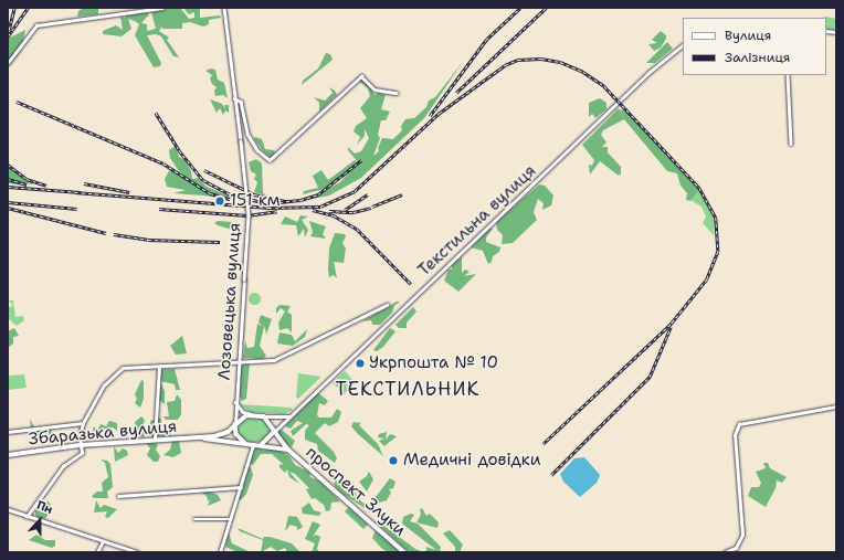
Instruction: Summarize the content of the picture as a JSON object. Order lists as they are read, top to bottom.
{
  "streets": {
    "main road": ["Збаразька вулиця", "проспект Злуки"],
    "street": ["Текстильна вулиця", "Лозовецька вулиця"]
  },
  "crossings": [
    ["Текстильна вулиця", "Лозовецька вулиця"],
    ["Текстильна вулиця", "Збаразька вулиця"],
    ["Текстильна вулиця", "проспект Злуки"],
    ["Лозовецька вулиця", "Збаразька вулиця"],
    ["Лозовецька вулиця", "проспект Злуки"],
    ["Збаразька вулиця", "проспект Злуки"]
  ],
  "districts": ["ТЕКСТИЛЬНИК"],
  "places": ["151 км", "Укрпошта № 10", "Медичні довідки"],
  "legend": ["Вулиця", "Залізниця"],
  "north": "top"
}
